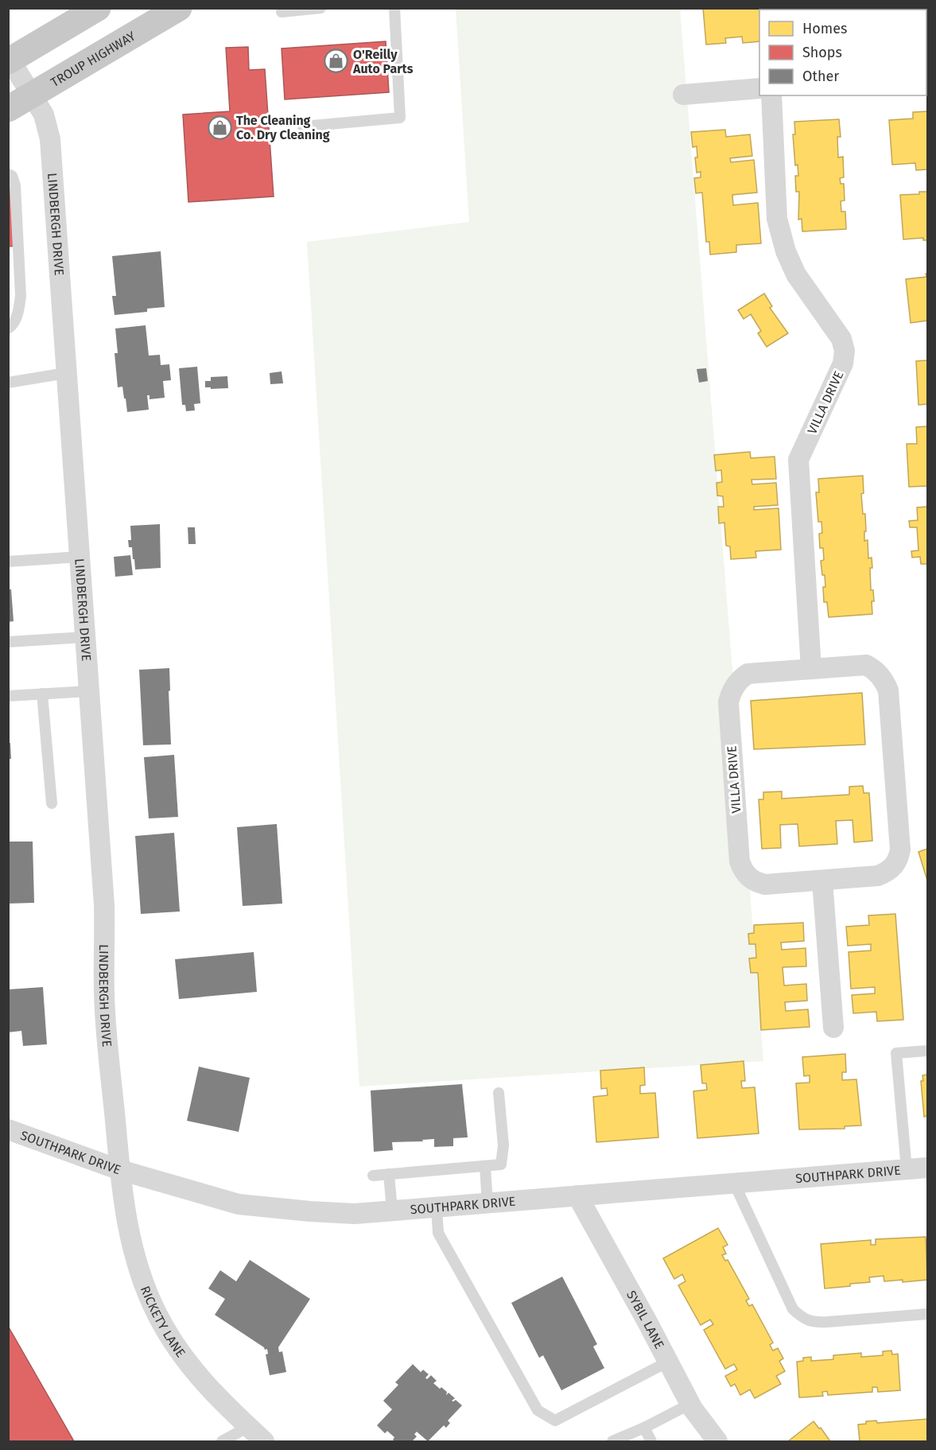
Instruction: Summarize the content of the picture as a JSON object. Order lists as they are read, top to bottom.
{
  "streets": {
    "highway": ["TROUP HIGHWAY"],
    "street": [
      "LINDBERGH DRIVE",
      "VILLA DRIVE",
      "SOUTHPARK DRIVE",
      "SYBIL LANE",
      "RICKETY LANE"
    ]
  },
  "crossings": [
    ["TROUP HIGHWAY", "LINDBERGH DRIVE"],
    ["LINDBERGH DRIVE", "SOUTHPARK DRIVE"],
    ["LINDBERGH DRIVE", "RICKETY LANE"],
    ["SOUTHPARK DRIVE", "SYBIL LANE"],
    ["SOUTHPARK DRIVE", "RICKETY LANE"]
  ],
  "places": {
    "shop": ["O'Reilly Auto Parts", "The Cleaning Co. Dry Cleaning"]
  },
  "legend": ["Homes", "Shops", "Other"]
}
